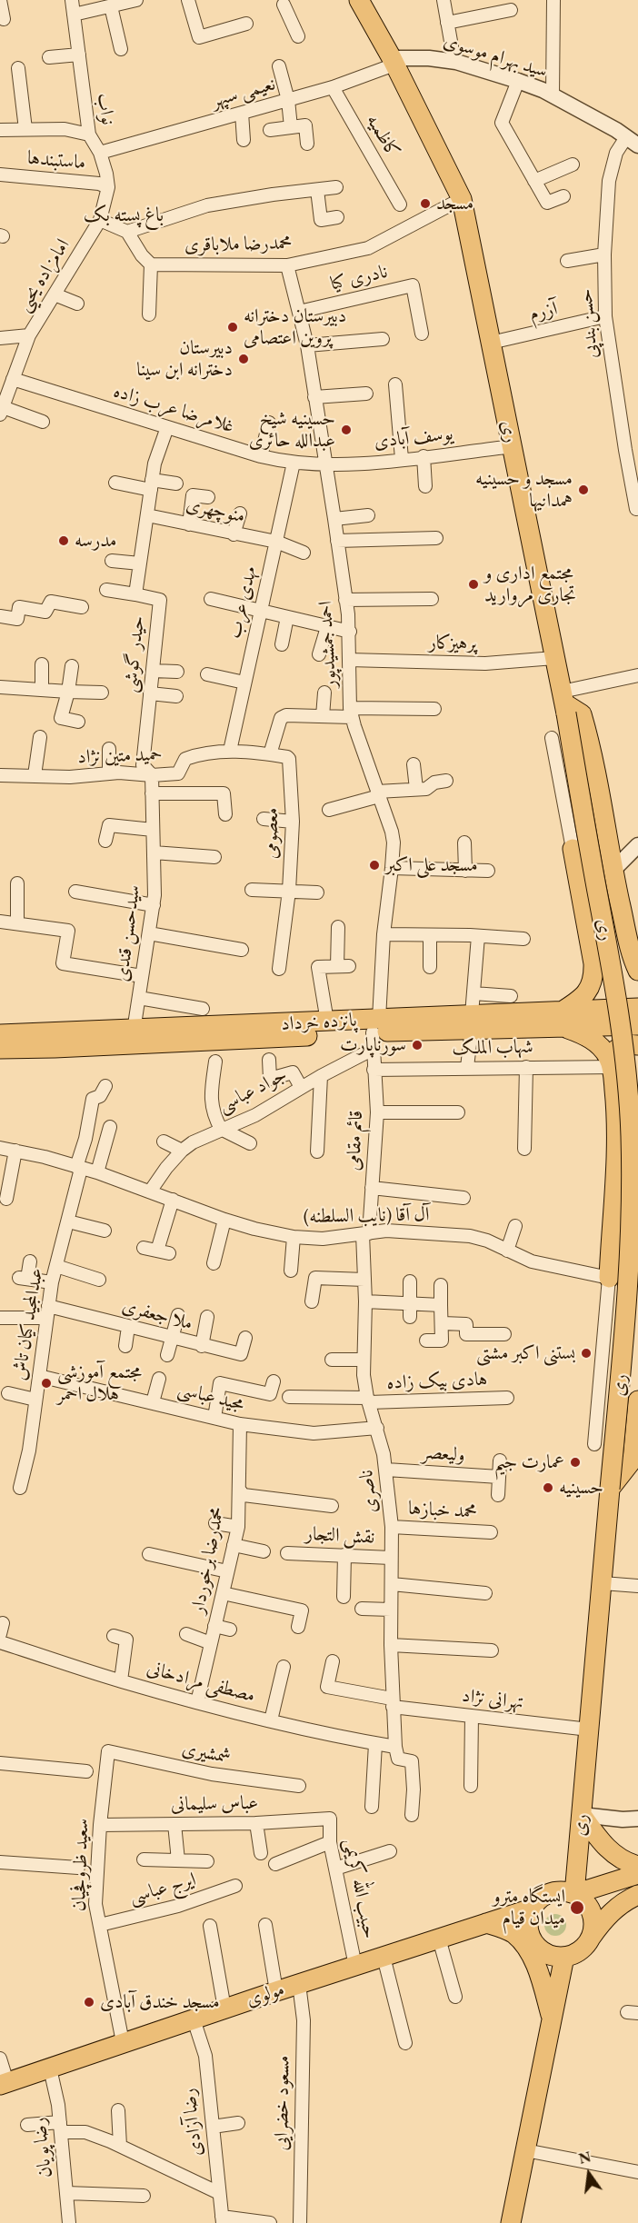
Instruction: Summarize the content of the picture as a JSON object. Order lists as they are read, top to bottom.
{
  "streets": {
    "main road": ["ری", "پانزده خرداد", "مولوی"],
    "street": [
      "سید بهرام موسوی",
      "نعیمی سپهر",
      "نواب",
      "کاظمیه",
      "ماستبندها",
      "محمدرضا ملاباقری",
      "امامزاده یحیی",
      "نادری کیا",
      "آزرم",
      "حسن بندپی",
      "غلامرضا عرب زاده",
      "یوسف آبادی",
      "منوچهری",
      "مهدی عرب",
      "پرهیزکار",
      "احمد جمشیدپور",
      "حیدر گوشی",
      "حمید متین نژاد",
      "معصومی",
      "سیدحسن قندی",
      "شهاب الملک",
      "جواد عباسی",
      "قائم مقامی",
      "آل آقا (نایب السلطنه)",
      "ملا جعفری",
      "عبدالمجید کیان تاش",
      "هادی بیک زاده",
      "مجید عباسی",
      "ولیعصر",
      "ناصری",
      "محمد خبازها",
      "نقش التجار",
      "محمدرضا برخوردار",
      "مصطفی مرادخانی",
      "تهرانی نژاد",
      "شمشیری",
      "عباس سلیمانی",
      "سعید ظروفچیان",
      "ایرج عباسی",
      "حبیب الله کریمی",
      "مسعود خضرایی",
      "رضا آزادی",
      "رضا پویان"
    ]
  },
  "crossings": [
    ["سید بهرام موسوی", "نعیمی سپهر"],
    ["سید بهرام موسوی", "حسن بندپی"],
    ["سید بهرام موسوی", "ری"],
    ["نعیمی سپهر", "نواب"],
    ["نعیمی سپهر", "کاظمیه"],
    ["نعیمی سپهر", "ری"],
    ["نواب", "ماستبندها"],
    ["نواب", "امامزاده یحیی"],
    ["محمدرضا ملاباقری", "احمد جمشیدپور"],
    ["امامزاده یحیی", "غلامرضا عرب زاده"],
    ["نادری کیا", "احمد جمشیدپور"],
    ["آزرم", "حسن بندپی"],
    ["آزرم", "ری"],
    ["غلامرضا عرب زاده", "یوسف آبادی"],
    ["غلامرضا عرب زاده", "مهدی عرب"],
    ["غلامرضا عرب زاده", "احمد جمشیدپور"],
    ["غلامرضا عرب زاده", "حیدر گوشی"],
    ["ری", "پرهیزکار"],
    ["ری", "تهرانی نژاد"],
    ["ری", "مولوی"],
    ["یوسف آبادی", "احمد جمشیدپور"],
    ["منوچهری", "مهدی عرب"],
    ["منوچهری", "حیدر گوشی"],
    ["مهدی عرب", "حمید متین نژاد"],
    ["مهدی عرب", "معصومی"],
    ["پرهیزکار", "احمد جمشیدپور"],
    ["احمد جمشیدپور", "پانزده خرداد"],
    ["احمد جمشیدپور", "جواد عباسی"],
    ["احمد جمشیدپور", "قائم مقامی"],
    ["حیدر گوشی", "حمید متین نژاد"],
    ["حیدر گوشی", "سیدحسن قندی"],
    ["حمید متین نژاد", "معصومی"],
    ["حمید متین نژاد", "سیدحسن قندی"],
    ["سیدحسن قندی", "پانزده خرداد"],
    ["پانزده خرداد", "جواد عباسی"],
    ["پانزده خرداد", "قائم مقامی"],
    ["شهاب الملک", "قائم مقامی"],
    ["جواد عباسی", "قائم مقامی"],
    ["جواد عباسی", "آل آقا (نایب السلطنه)"],
    ["قائم مقامی", "آل آقا (نایب السلطنه)"],
    ["قائم مقامی", "ناصری"],
    ["آل آقا (نایب السلطنه)", "عبدالمجید کیان تاش"],
    ["آل آقا (نایب السلطنه)", "ناصری"],
    ["ملا جعفری", "عبدالمجید کیان تاش"],
    ["عبدالمجید کیان تاش", "مجید عباسی"],
    ["هادی بیک زاده", "ناصری"],
    ["مجید عباسی", "ناصری"],
    ["مجید عباسی", "محمدرضا برخوردار"],
    ["ولیعصر", "ناصری"],
    ["ناصری", "محمد خبازها"],
    ["ناصری", "نقش التجار"],
    ["ناصری", "مصطفی مرادخانی"],
    ["ناصری", "تهرانی نژاد"],
    ["محمدرضا برخوردار", "مصطفی مرادخانی"],
    ["شمشیری", "سعید ظروفچیان"],
    ["عباس سلیمانی", "سعید ظروفچیان"],
    ["عباس سلیمانی", "حبیب الله کریمی"],
    ["سعید ظروفچیان", "ایرج عباسی"],
    ["سعید ظروفچیان", "مولوی"],
    ["حبیب الله کریمی", "مولوی"],
    ["مولوی", "مسعود خضرایی"],
    ["مولوی", "رضا آزادی"],
    ["مولوی", "رضا پویان"]
  ],
  "districts": ["باغ پسته بک"],
  "places": [
    "مسجد",
    "دبیرستان دخترانه پروین اعتصامی",
    "دبیرستان دخترانه ابن سینا",
    "حسینیه شیخ عبدالله حائری",
    "مسجد و حسینیه همدانیها",
    "مدرسه",
    "مجتمع اداری و تجاری مروارید",
    "مسجد علی اکبر",
    "سورناپارت",
    "بستنی اکبر مشتی",
    "مجتمع آموزشی هلال احمر",
    "عمارت جیم",
    "حسینیه",
    "ایستگاه مترو میدان قیام",
    "مسجد خندق آبادی"
  ],
  "north": "top"
}
